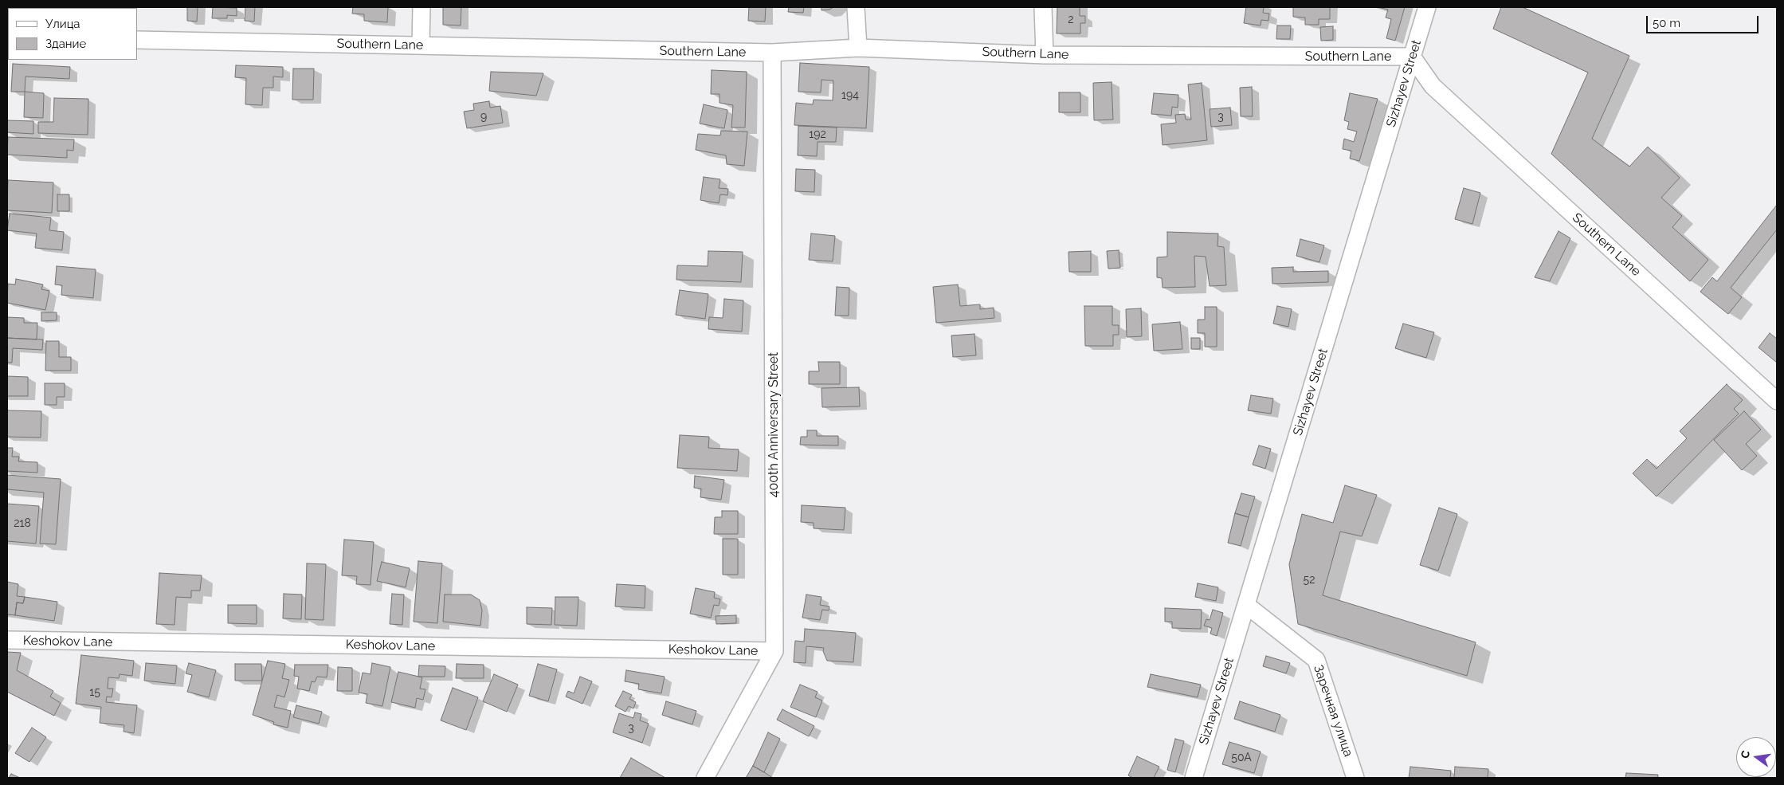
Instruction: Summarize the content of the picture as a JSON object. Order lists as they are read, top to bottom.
{
  "streets": {
    "street": [
      "Southern Lane",
      "Sizhayev Street",
      "400th Anniversary Street",
      "Keshokov Lane",
      "Заречная улица"
    ]
  },
  "crossings": [
    ["Southern Lane", "Sizhayev Street"],
    ["Southern Lane", "400th Anniversary Street"],
    ["Sizhayev Street", "Заречная улица"],
    ["400th Anniversary Street", "Keshokov Lane"]
  ],
  "house_numbers": [
    "2",
    "194",
    "9",
    "3",
    "192",
    "218",
    "52",
    "15",
    "3",
    "50А"
  ],
  "legend": ["Улица", "Здание"],
  "scale_bar": "50 m",
  "north": "left"
}
